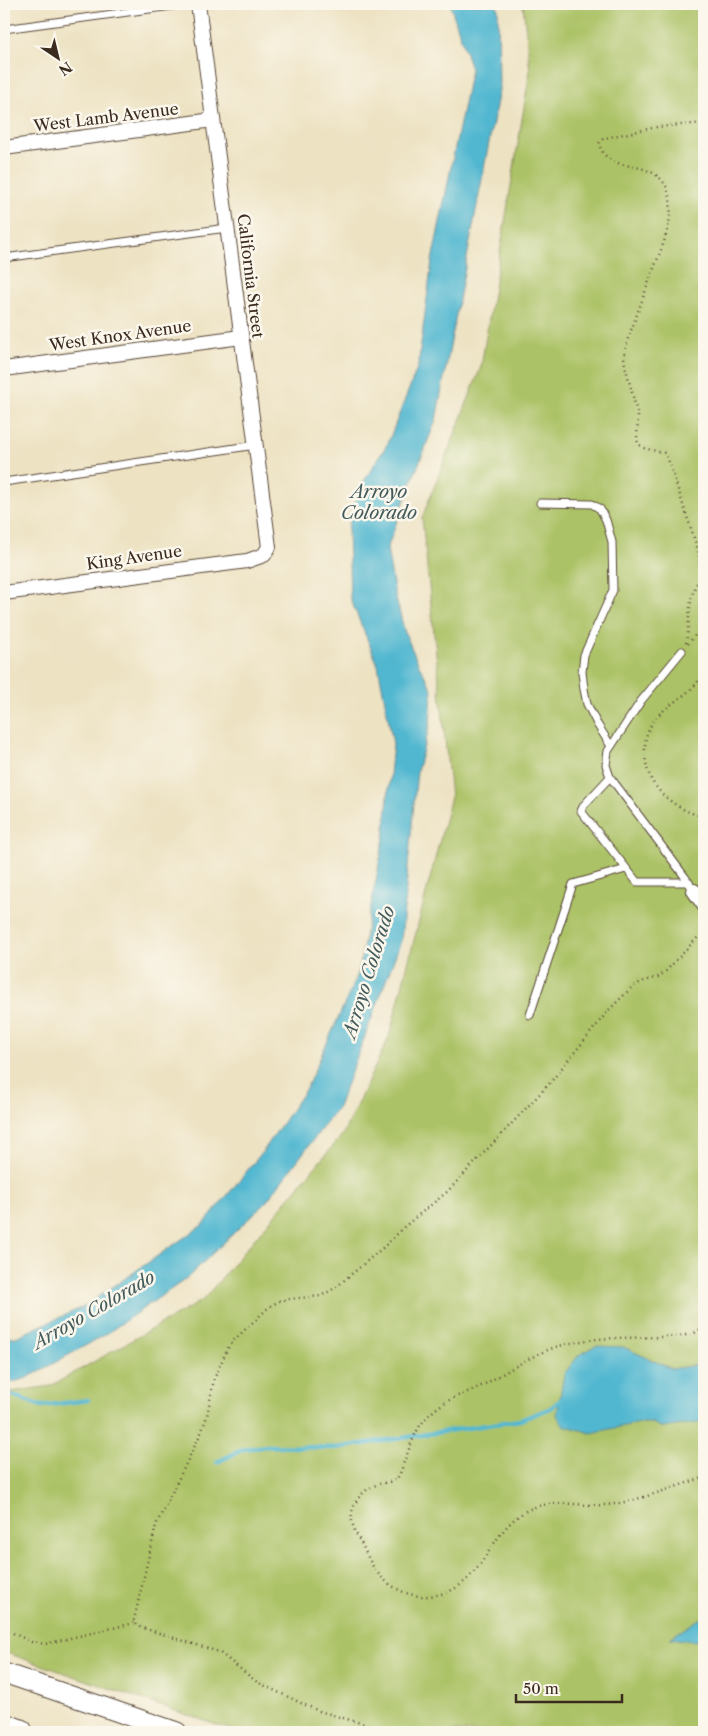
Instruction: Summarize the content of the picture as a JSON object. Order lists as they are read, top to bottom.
{
  "streets": {
    "street": [
      "West Lamb Avenue",
      "California Street",
      "West Knox Avenue",
      "King Avenue"
    ]
  },
  "crossings": [
    ["West Lamb Avenue", "California Street"],
    ["California Street", "West Knox Avenue"],
    ["California Street", "King Avenue"]
  ],
  "water": ["Arroyo Colorado"],
  "scale_bar": "50 m",
  "north": "bottom right"
}
